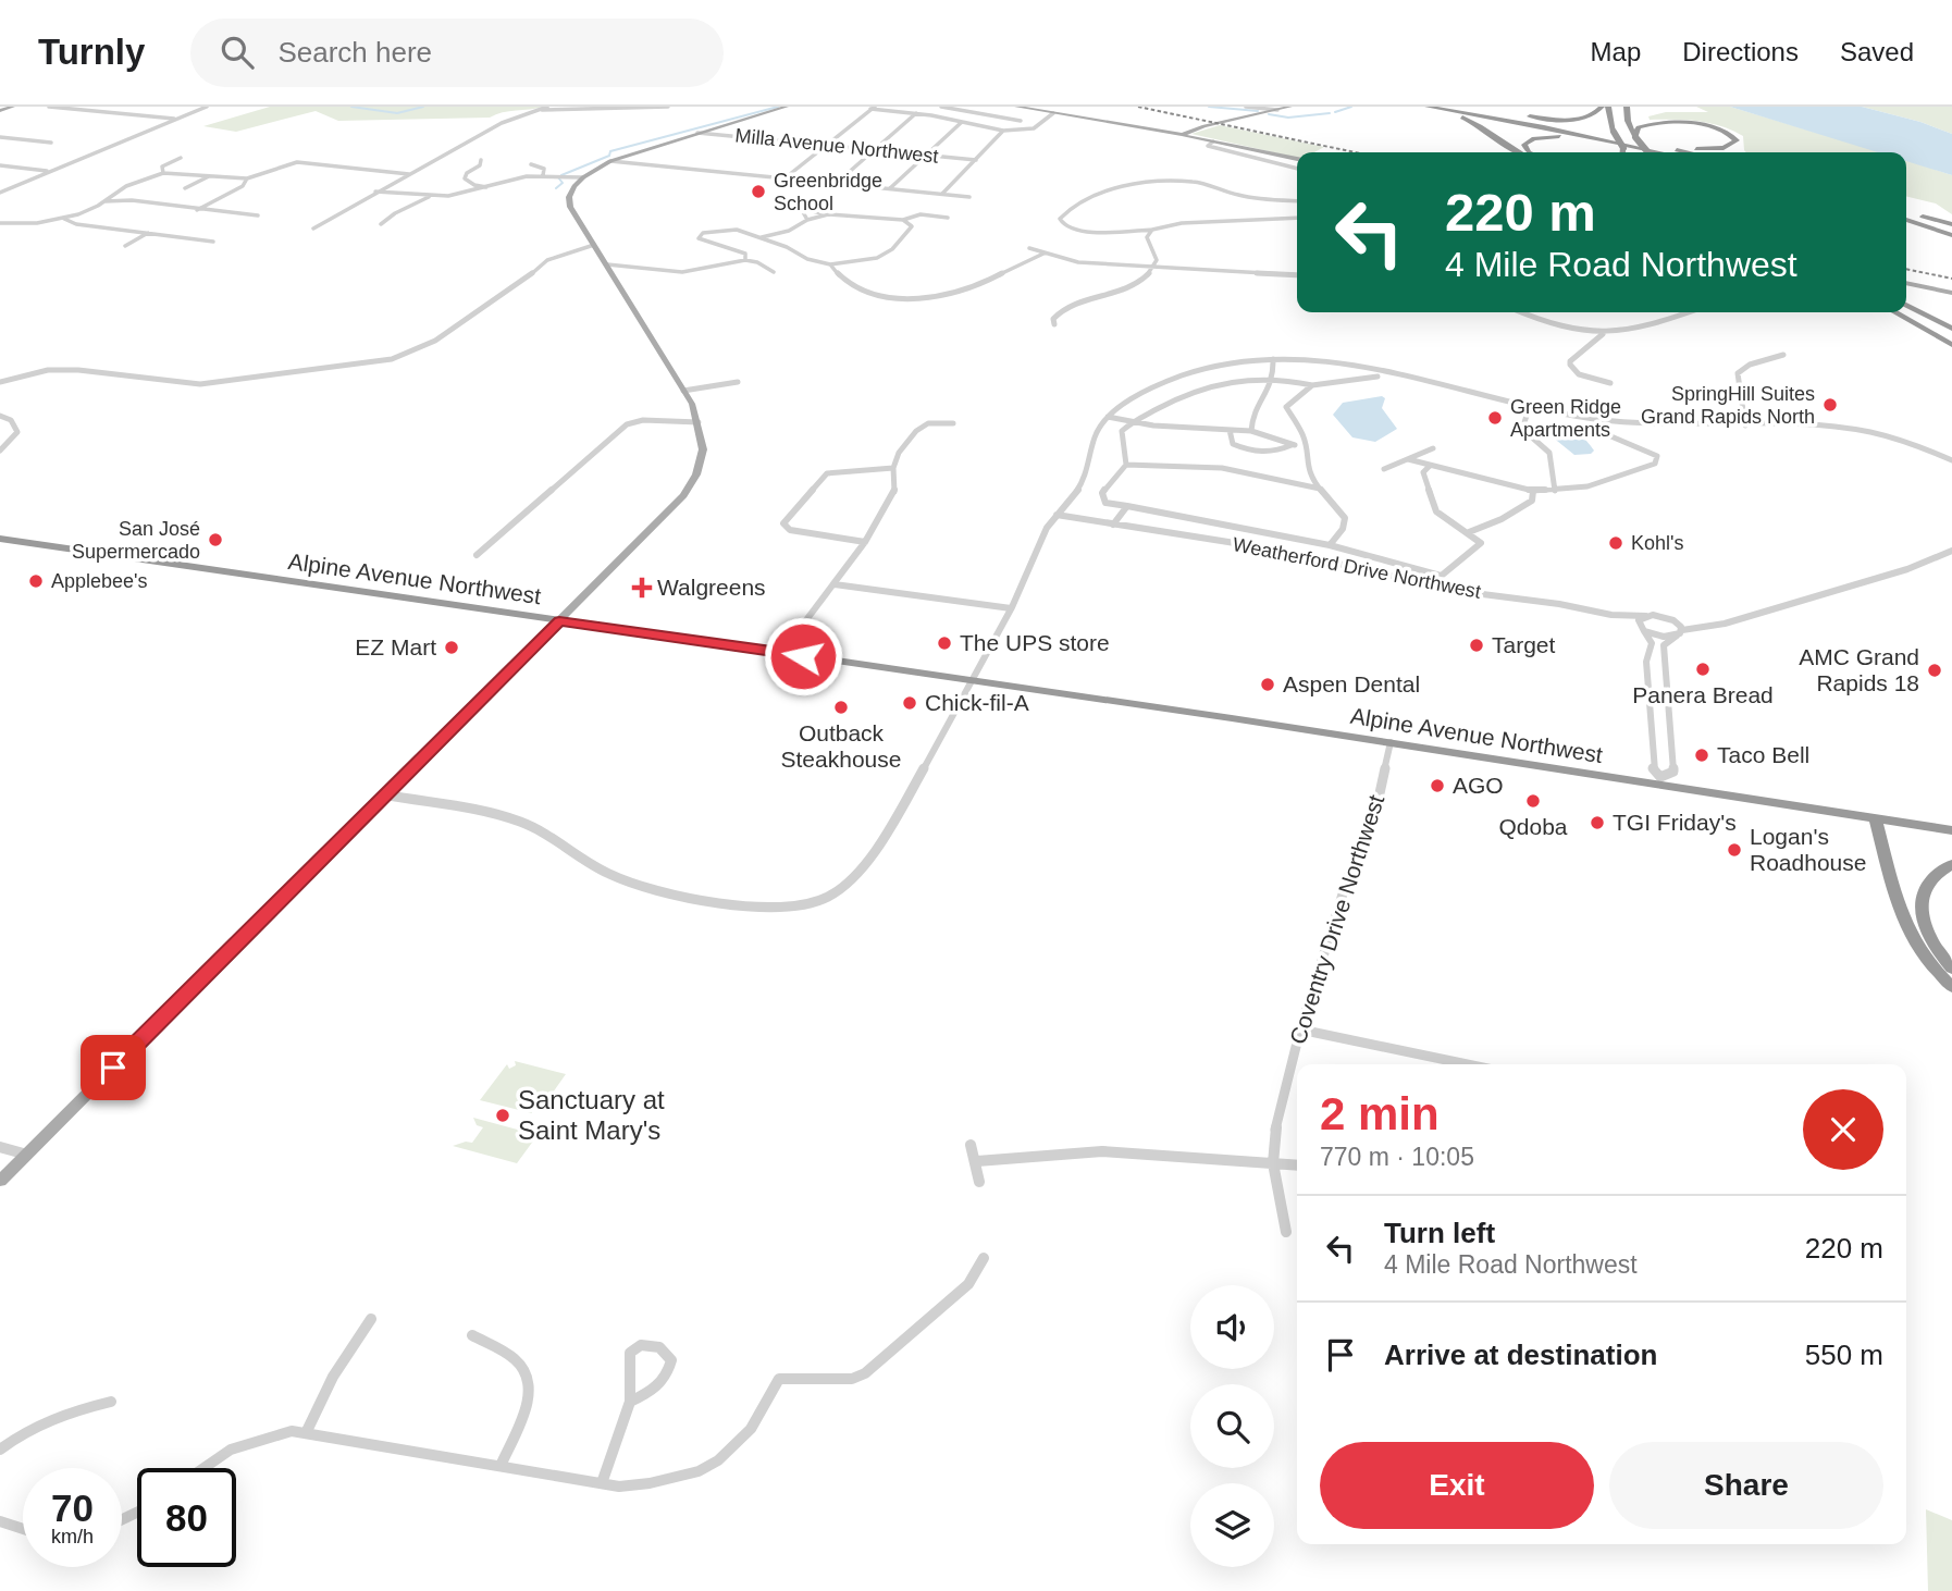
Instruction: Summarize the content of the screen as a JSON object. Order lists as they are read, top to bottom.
{
  "streets": {
    "highway": ["Alpine Avenue Northwest"],
    "street": ["Milla Avenue Northwest", "Weatherford Drive Northwest", "Coventry Drive Northwest"]
  },
  "crossings": [
    ["Alpine Avenue Northwest", "Coventry Drive Northwest"]
  ],
  "places": {
    "other": [
      "Greenbridge School",
      "SpringHill Suites Grand Rapids North",
      "Green Ridge Apartments",
      "San José Supermercado",
      "Kohl's",
      "Applebee's",
      "The UPS store",
      "Target",
      "EZ Mart",
      "Panera Bread",
      "AMC Grand Rapids 18",
      "Aspen Dental",
      "Chick-fil-A",
      "Outback Steakhouse",
      "Taco Bell",
      "AGO",
      "Qdoba",
      "TGI Friday's",
      "Logan's Roadhouse",
      "Sanctuary at Saint Mary's"
    ],
    "health": ["Walgreens"]
  },
  "page": {
    "header": "Turnly",
    "search": "Search here",
    "nav": ["Map", "Directions", "Saved"],
    "turn": ["220 m", "4 Mile Road Northwest"],
    "heading": ["2 min", "770 m · 10:05"],
    "list": [
      {
        "name": "Turn left",
        "note": "4 Mile Road Northwest",
        "value": "220 m"
      },
      {
        "name": "Arrive at destination",
        "value": "550 m"
      }
    ],
    "buttons": ["Exit", "Share"],
    "speed": "70 km/h",
    "limit": "80"
  }
}
